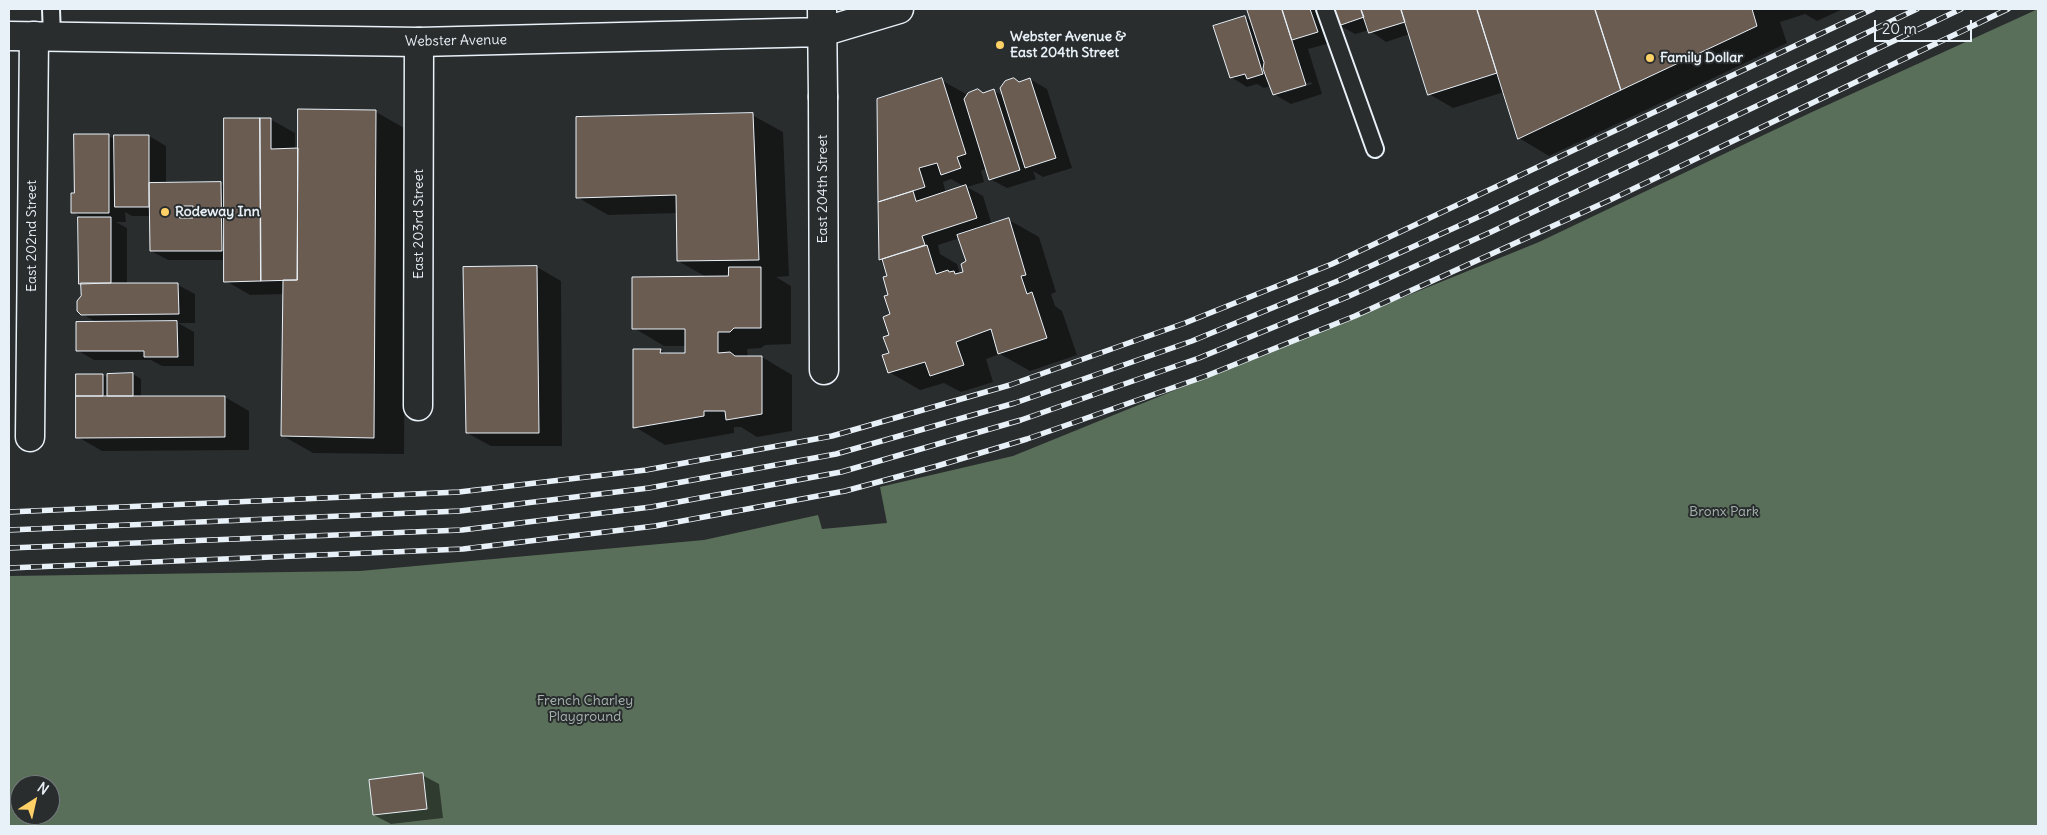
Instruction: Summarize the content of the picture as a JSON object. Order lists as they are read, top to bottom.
{
  "streets": {
    "street": [
      "Webster Avenue",
      "East 204th Street",
      "East 203rd Street",
      "East 202nd Street"
    ]
  },
  "crossings": [
    ["Webster Avenue", "East 204th Street"],
    ["Webster Avenue", "East 203rd Street"],
    ["Webster Avenue", "East 202nd Street"]
  ],
  "parks": ["Bronx Park", "French Charley Playground"],
  "places": ["Webster Avenue & East 204th Street", "Family Dollar", "Rodeway Inn"],
  "scale_bar": "20 m",
  "north": "top right"
}
